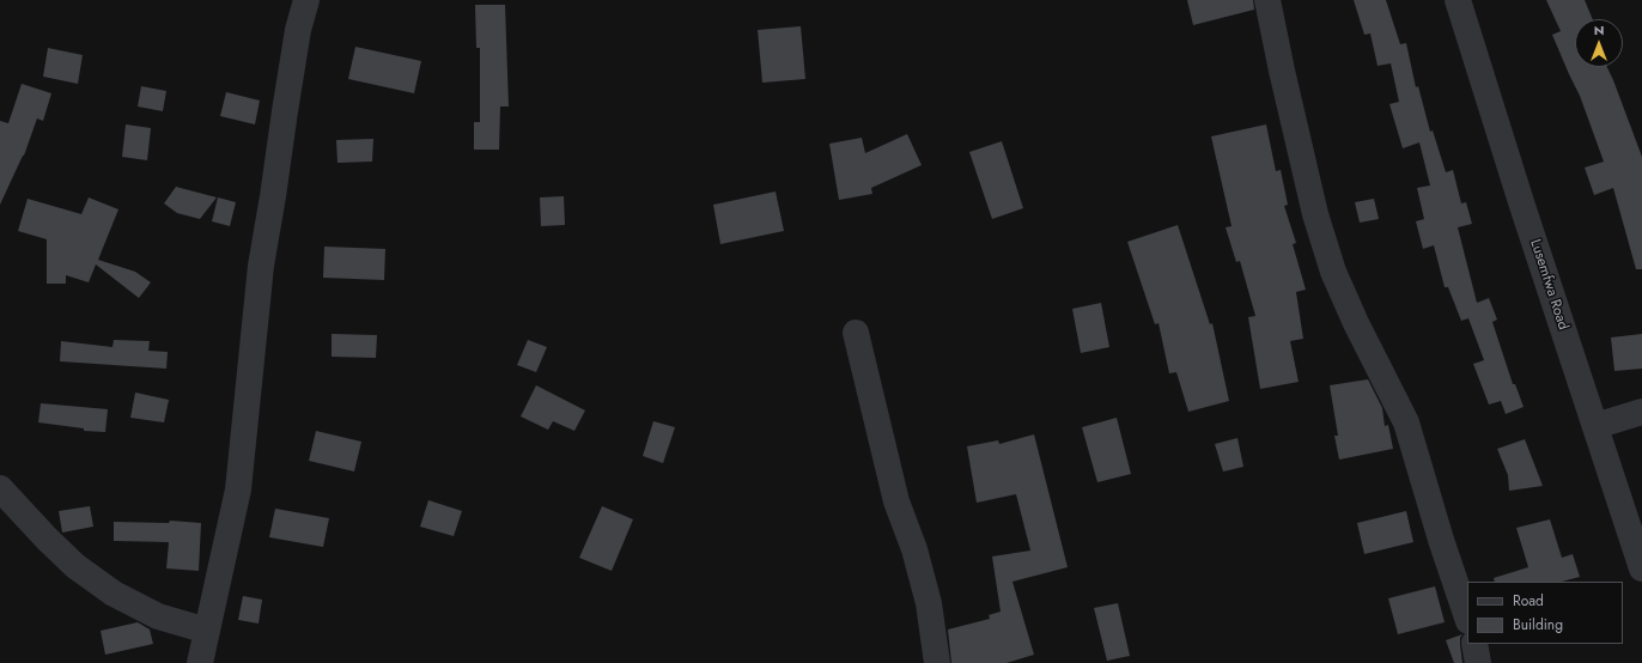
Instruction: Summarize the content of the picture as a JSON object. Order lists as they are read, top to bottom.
{
  "streets": {
    "street": ["Lusemfwa Road"]
  },
  "legend": ["Road", "Building"],
  "north": "top"
}
